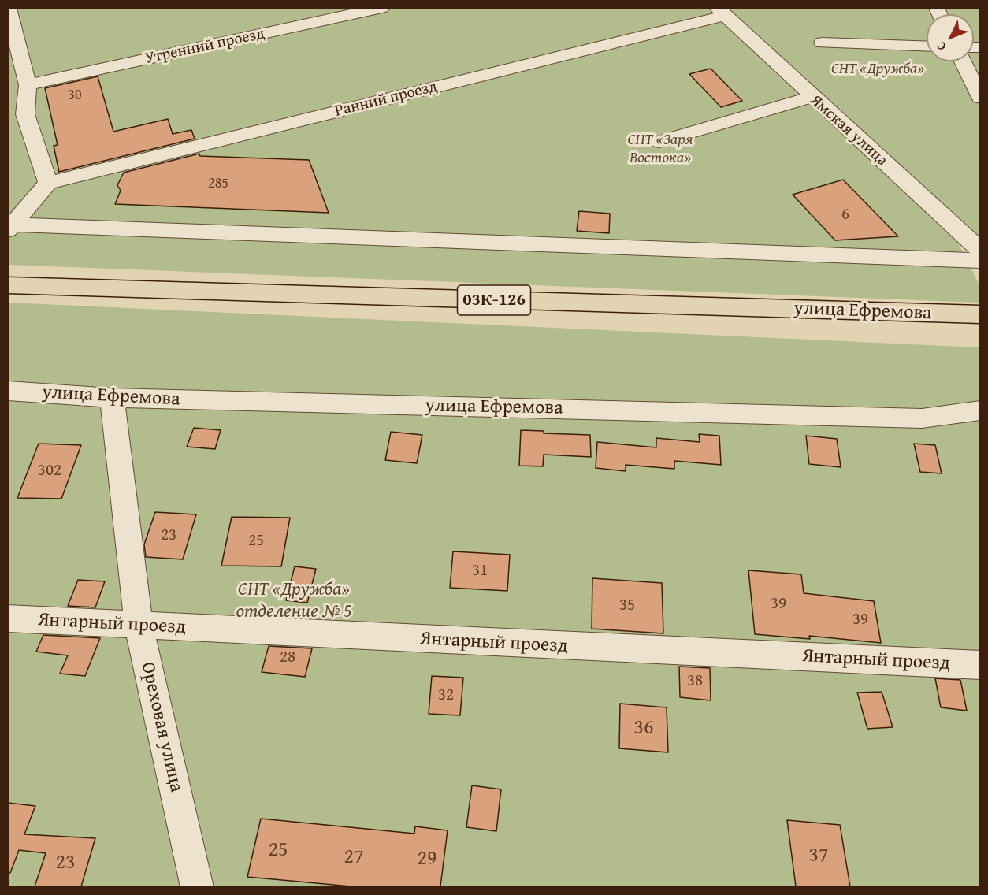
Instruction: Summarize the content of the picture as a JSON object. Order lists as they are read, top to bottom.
{
  "streets": {
    "main road": ["03К-126", "улица Ефремова"],
    "street": [
      "Утренний проезд",
      "Ранний проезд",
      "Ямская улица",
      "Янтарный проезд",
      "Ореховая улица"
    ]
  },
  "crossings": [
    ["Ранний проезд", "Ямская улица"],
    ["улица Ефремова", "Ореховая улица"],
    ["Янтарный проезд", "Ореховая улица"]
  ],
  "parks": ["СНТ «Дружба»", "СНТ «Заря Востока»", "СНТ «Дружба» отделение № 5"],
  "house_numbers": [
    "30",
    "285",
    "6",
    "302",
    "23",
    "25",
    "31",
    "39",
    "35",
    "39",
    "28",
    "38",
    "32",
    "36",
    "25",
    "37",
    "27",
    "29",
    "23"
  ],
  "north": "bottom left"
}
